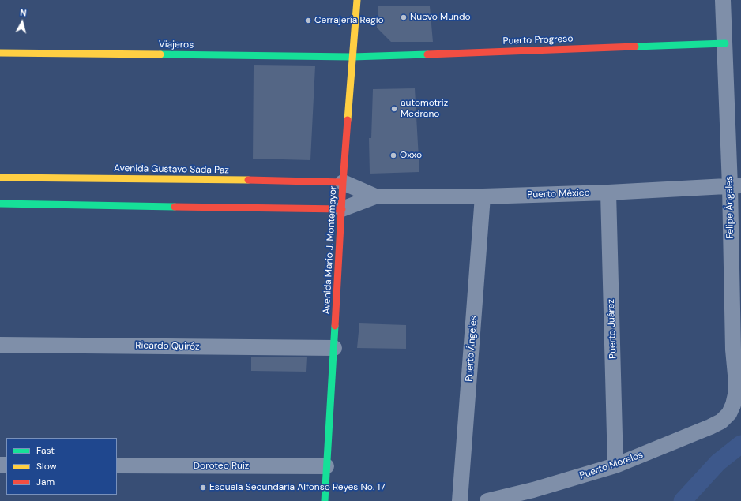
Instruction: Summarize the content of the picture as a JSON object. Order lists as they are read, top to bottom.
{
  "streets": {
    "street": [
      "Puerto Progreso",
      "Viajeros",
      "Avenida Gustavo Sada Paz",
      "Puerto México",
      "Felipe Ángeles",
      "Avenida Mario J. Montemayor",
      "Puerto Juárez",
      "Ricardo Quiróz",
      "Puerto Ángeles",
      "Puerto Morelos",
      "Doroteo Ruíz"
    ]
  },
  "crossings": [
    ["Puerto Progreso", "Viajeros"],
    ["Puerto Progreso", "Felipe Ángeles"],
    ["Puerto Progreso", "Avenida Mario J. Montemayor"],
    ["Viajeros", "Avenida Mario J. Montemayor"],
    ["Avenida Gustavo Sada Paz", "Puerto México"],
    ["Avenida Gustavo Sada Paz", "Avenida Mario J. Montemayor"],
    ["Puerto México", "Felipe Ángeles"],
    ["Puerto México", "Avenida Mario J. Montemayor"],
    ["Puerto México", "Puerto Juárez"],
    ["Puerto México", "Puerto Ángeles"],
    ["Felipe Ángeles", "Puerto Morelos"],
    ["Avenida Mario J. Montemayor", "Ricardo Quiróz"],
    ["Avenida Mario J. Montemayor", "Doroteo Ruíz"],
    ["Puerto Juárez", "Puerto Morelos"]
  ],
  "places": [
    "Nuevo Mundo",
    "Cerrajería Regio",
    "automotriz Medrano",
    "Oxxo",
    "Escuela Secundaria Alfonso Reyes No. 17"
  ],
  "legend": ["Fast", "Slow", "Jam"],
  "north": "top"
}
